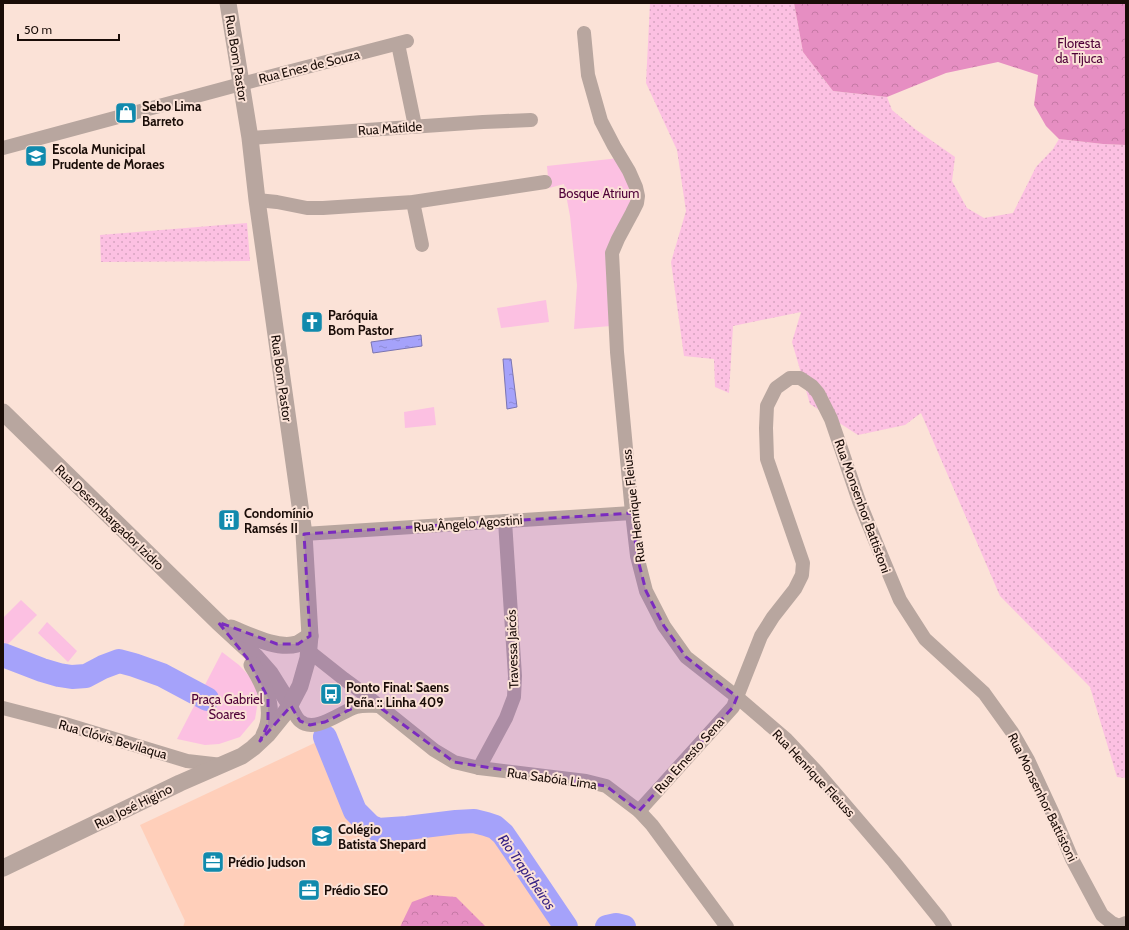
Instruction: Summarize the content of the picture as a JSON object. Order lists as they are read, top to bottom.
{
  "streets": {
    "street": [
      "Rua Bom Pastor",
      "Rua Enes de Souza",
      "Rua Matilde",
      "Rua Henrique Fleiuss",
      "Rua Monsenhor Battistoni",
      "Rua Desembargador Izidro",
      "Rua Ângelo Agostini",
      "Travessa Jaicós",
      "Rua Clóvis Bevilaqua",
      "Rua Ernesto Sena",
      "Rua Sabóia Lima",
      "Rua José Higino"
    ]
  },
  "crossings": [
    ["Rua Bom Pastor", "Rua Enes de Souza"],
    ["Rua Bom Pastor", "Rua Matilde"],
    ["Rua Bom Pastor", "Rua Desembargador Izidro"],
    ["Rua Bom Pastor", "Rua Ângelo Agostini"],
    ["Rua Bom Pastor", "Rua Sabóia Lima"],
    ["Rua Bom Pastor", "Rua José Higino"],
    ["Rua Enes de Souza", "Rua Matilde"],
    ["Rua Henrique Fleiuss", "Rua Monsenhor Battistoni"],
    ["Rua Henrique Fleiuss", "Rua Ângelo Agostini"],
    ["Rua Henrique Fleiuss", "Rua Ernesto Sena"],
    ["Rua Monsenhor Battistoni", "Rua Ernesto Sena"],
    ["Rua Desembargador Izidro", "Rua José Higino"],
    ["Rua Ângelo Agostini", "Travessa Jaicós"],
    ["Travessa Jaicós", "Rua Sabóia Lima"],
    ["Rua Clóvis Bevilaqua", "Rua José Higino"],
    ["Rua Ernesto Sena", "Rua Sabóia Lima"]
  ],
  "water": ["Rio Trapicheiros"],
  "parks": ["Floresta da Tijuca", "Bosque Atrium", "Praça Gabriel Soares"],
  "places": {
    "shop": ["Sebo Lima Barreto"],
    "school or university": ["Escola Municipal Prudente de Moraes", "Colégio Batista Shepard"],
    "church": ["Paróquia Bom Pastor"],
    "building": ["Condomínio Ramsés II"],
    "bus stop": ["Ponto Final: Saens Peña :: Linha 409"],
    "office": ["Prédio Judson", "Prédio SEO"]
  },
  "scale_bar": "50 m"
}
